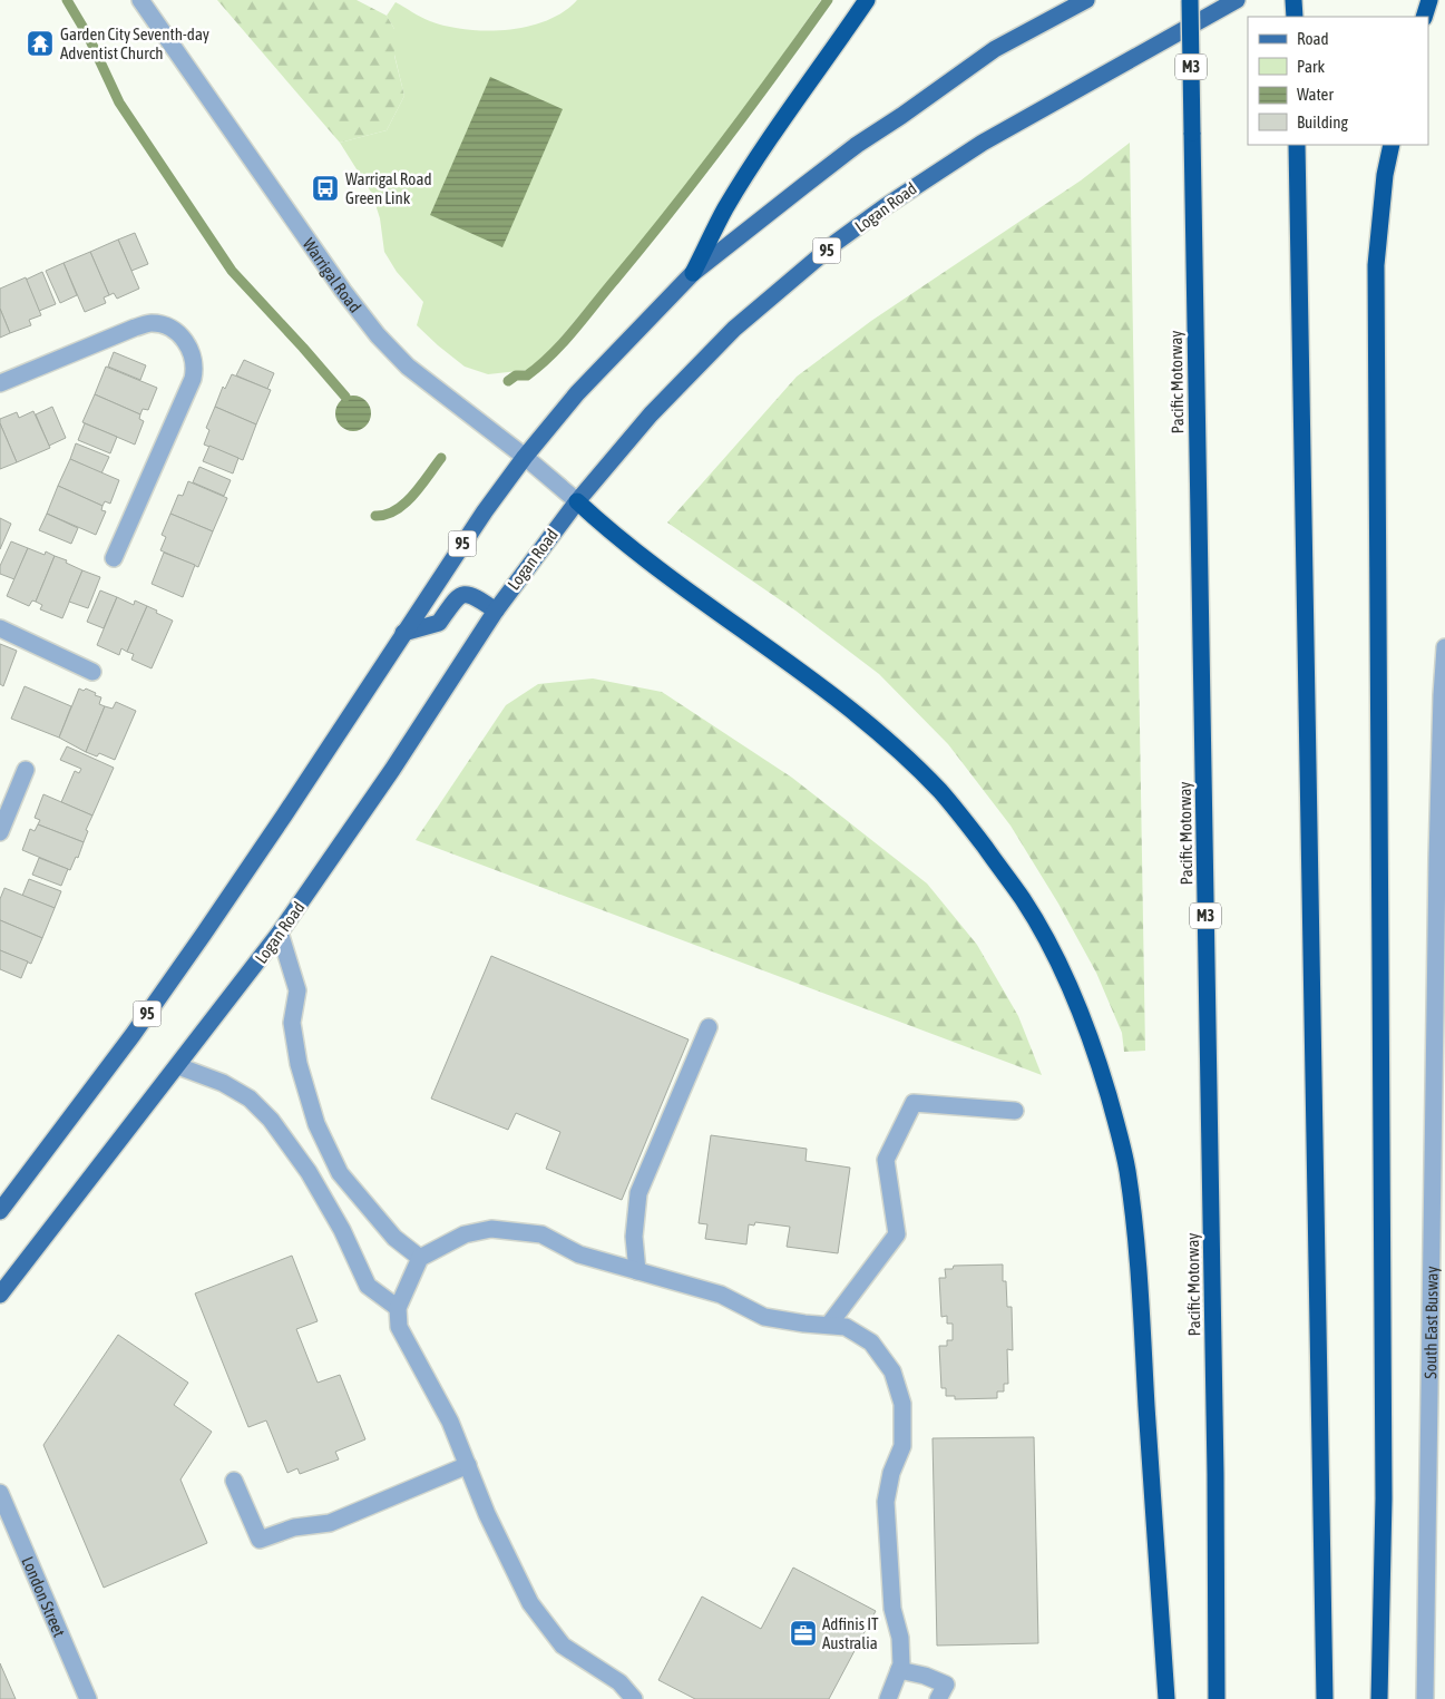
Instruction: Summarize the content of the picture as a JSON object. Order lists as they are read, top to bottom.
{
  "streets": {
    "highway": ["M3", "Pacific Motorway"],
    "main road": ["Logan Road", "95"],
    "street": ["Warrigal Road", "South East Busway", "London Street"]
  },
  "crossings": [
    ["Logan Road", "Warrigal Road"],
    ["95", "Warrigal Road"]
  ],
  "places": {
    "temple": ["Garden City Seventh-day Adventist Church"],
    "bus stop": ["Warrigal Road Green Link"],
    "office": ["Adfinis IT Australia"]
  },
  "legend": [
    "Road",
    "Park",
    "Water",
    "Building"
  ]
}
